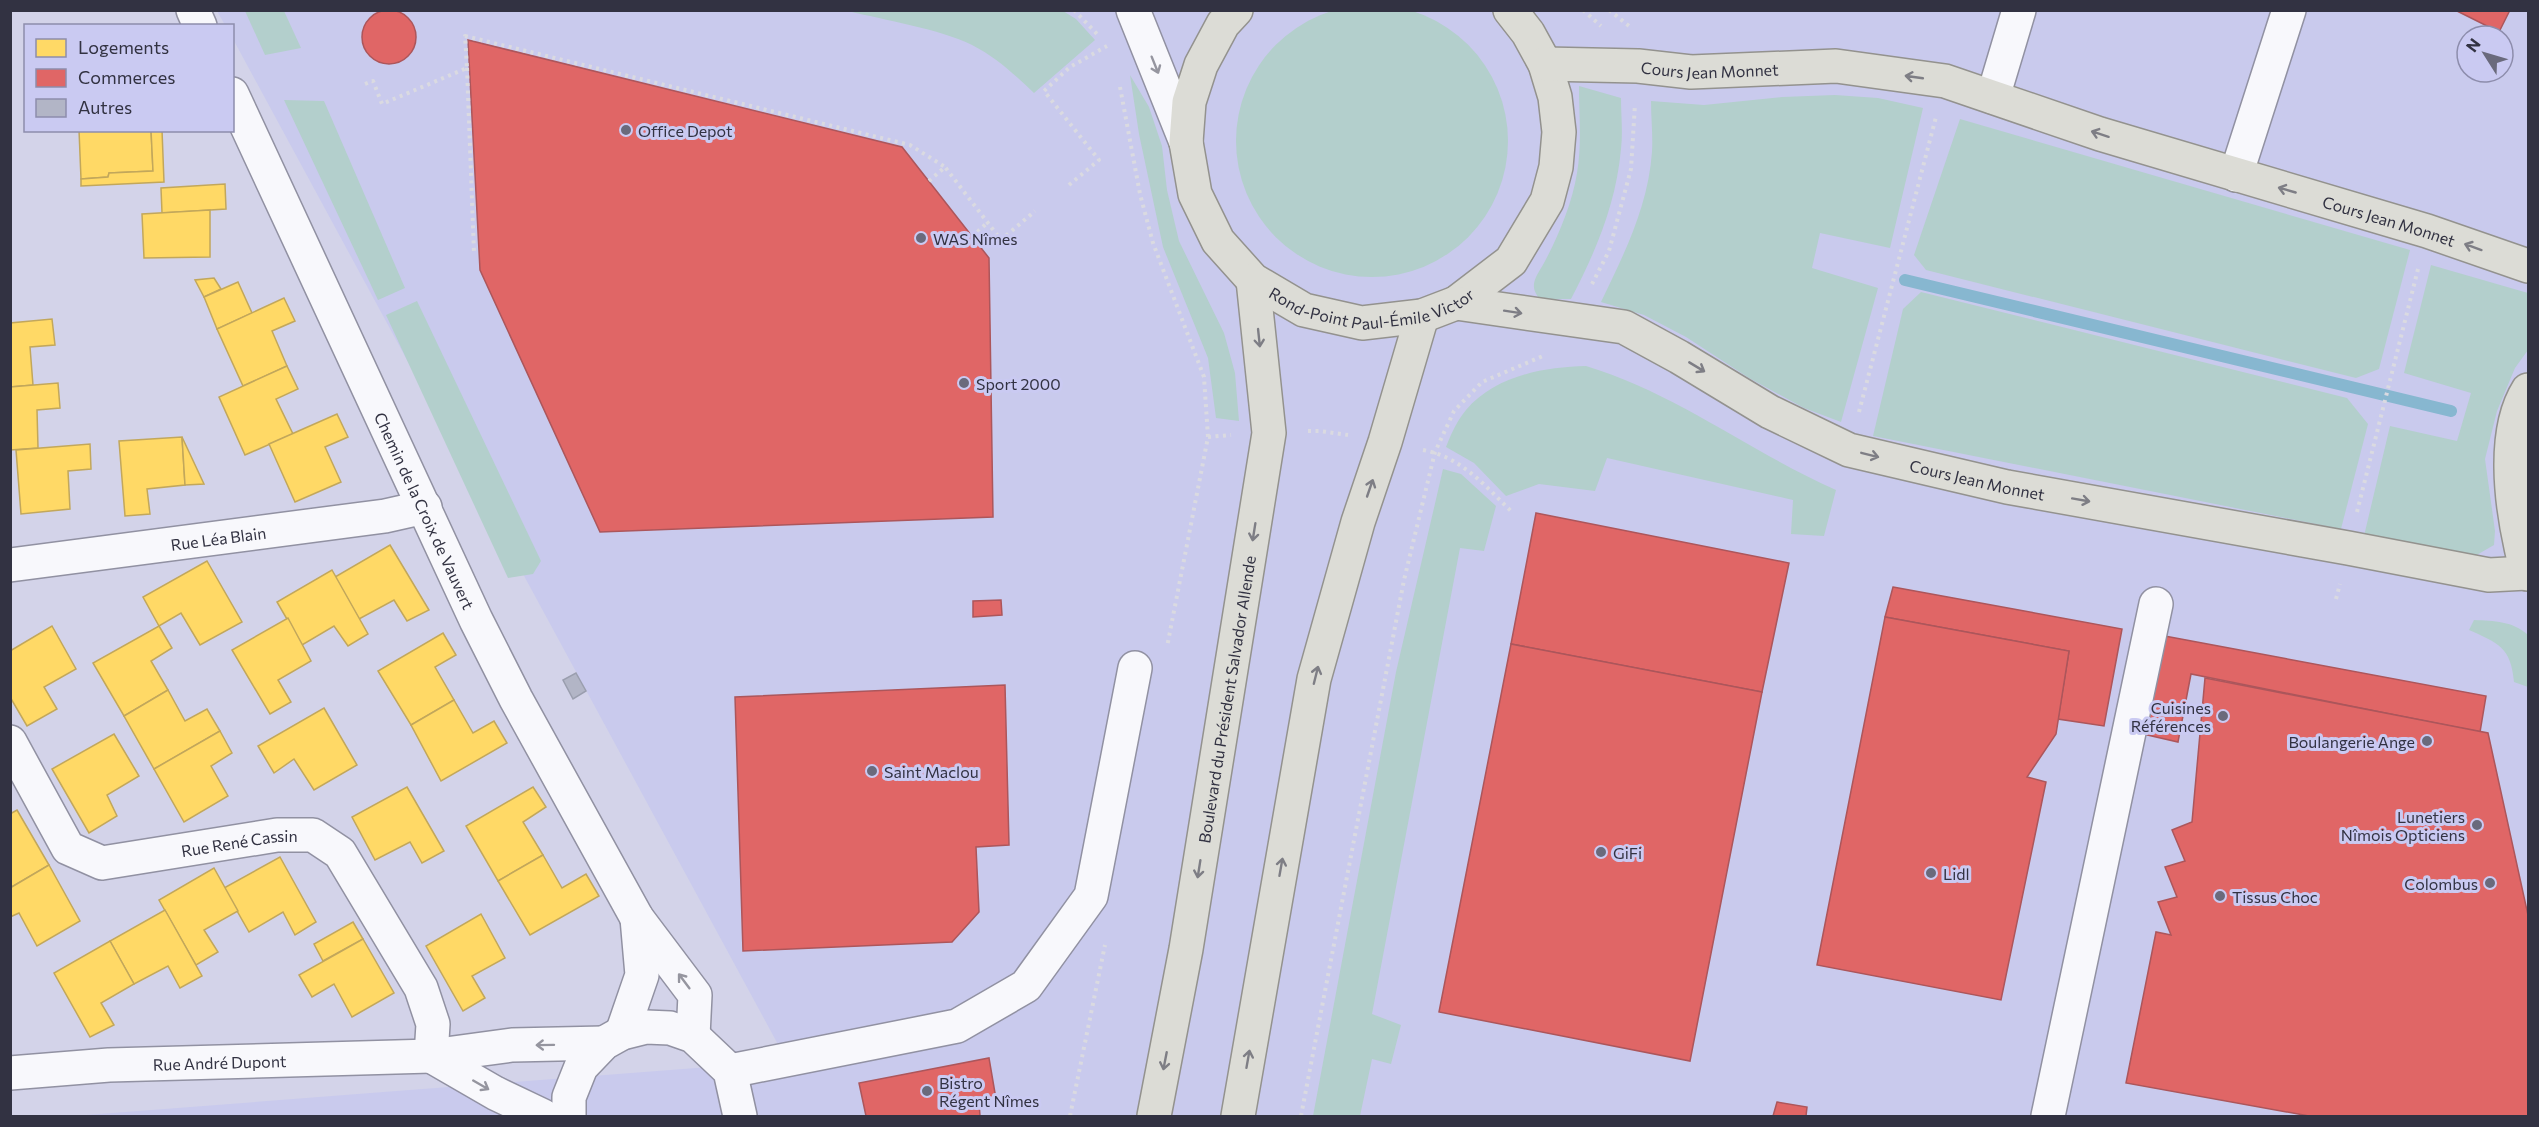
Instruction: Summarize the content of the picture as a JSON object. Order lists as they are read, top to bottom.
{
  "streets": {
    "main road": ["Cours Jean Monnet", "Rond-Point Paul-Émile Victor", "Boulevard du Président Salvador Allende"],
    "street": [
      "Chemin de la Croix de Vauvert",
      "Rue Léa Blain",
      "Rue René Cassin",
      "Rue André Dupont"
    ]
  },
  "crossings": [
    ["Cours Jean Monnet", "Rond-Point Paul-Émile Victor"],
    ["Rond-Point Paul-Émile Victor", "Boulevard du Président Salvador Allende"],
    ["Chemin de la Croix de Vauvert", "Rue Léa Blain"],
    ["Chemin de la Croix de Vauvert", "Rue André Dupont"],
    ["Rue René Cassin", "Rue André Dupont"]
  ],
  "places": [
    "Office Depot",
    "WAS Nîmes",
    "Sport 2000",
    "Cuisines Références",
    "Boulangerie Ange",
    "Saint Maclou",
    "Lunetiers Nîmois Opticiens",
    "GiFi",
    "Lidl",
    "Colombus",
    "Tissus Choc",
    "Bistro Régent Nîmes"
  ],
  "legend": ["Logements", "Commerces", "Autres"],
  "north": "top left"
}
